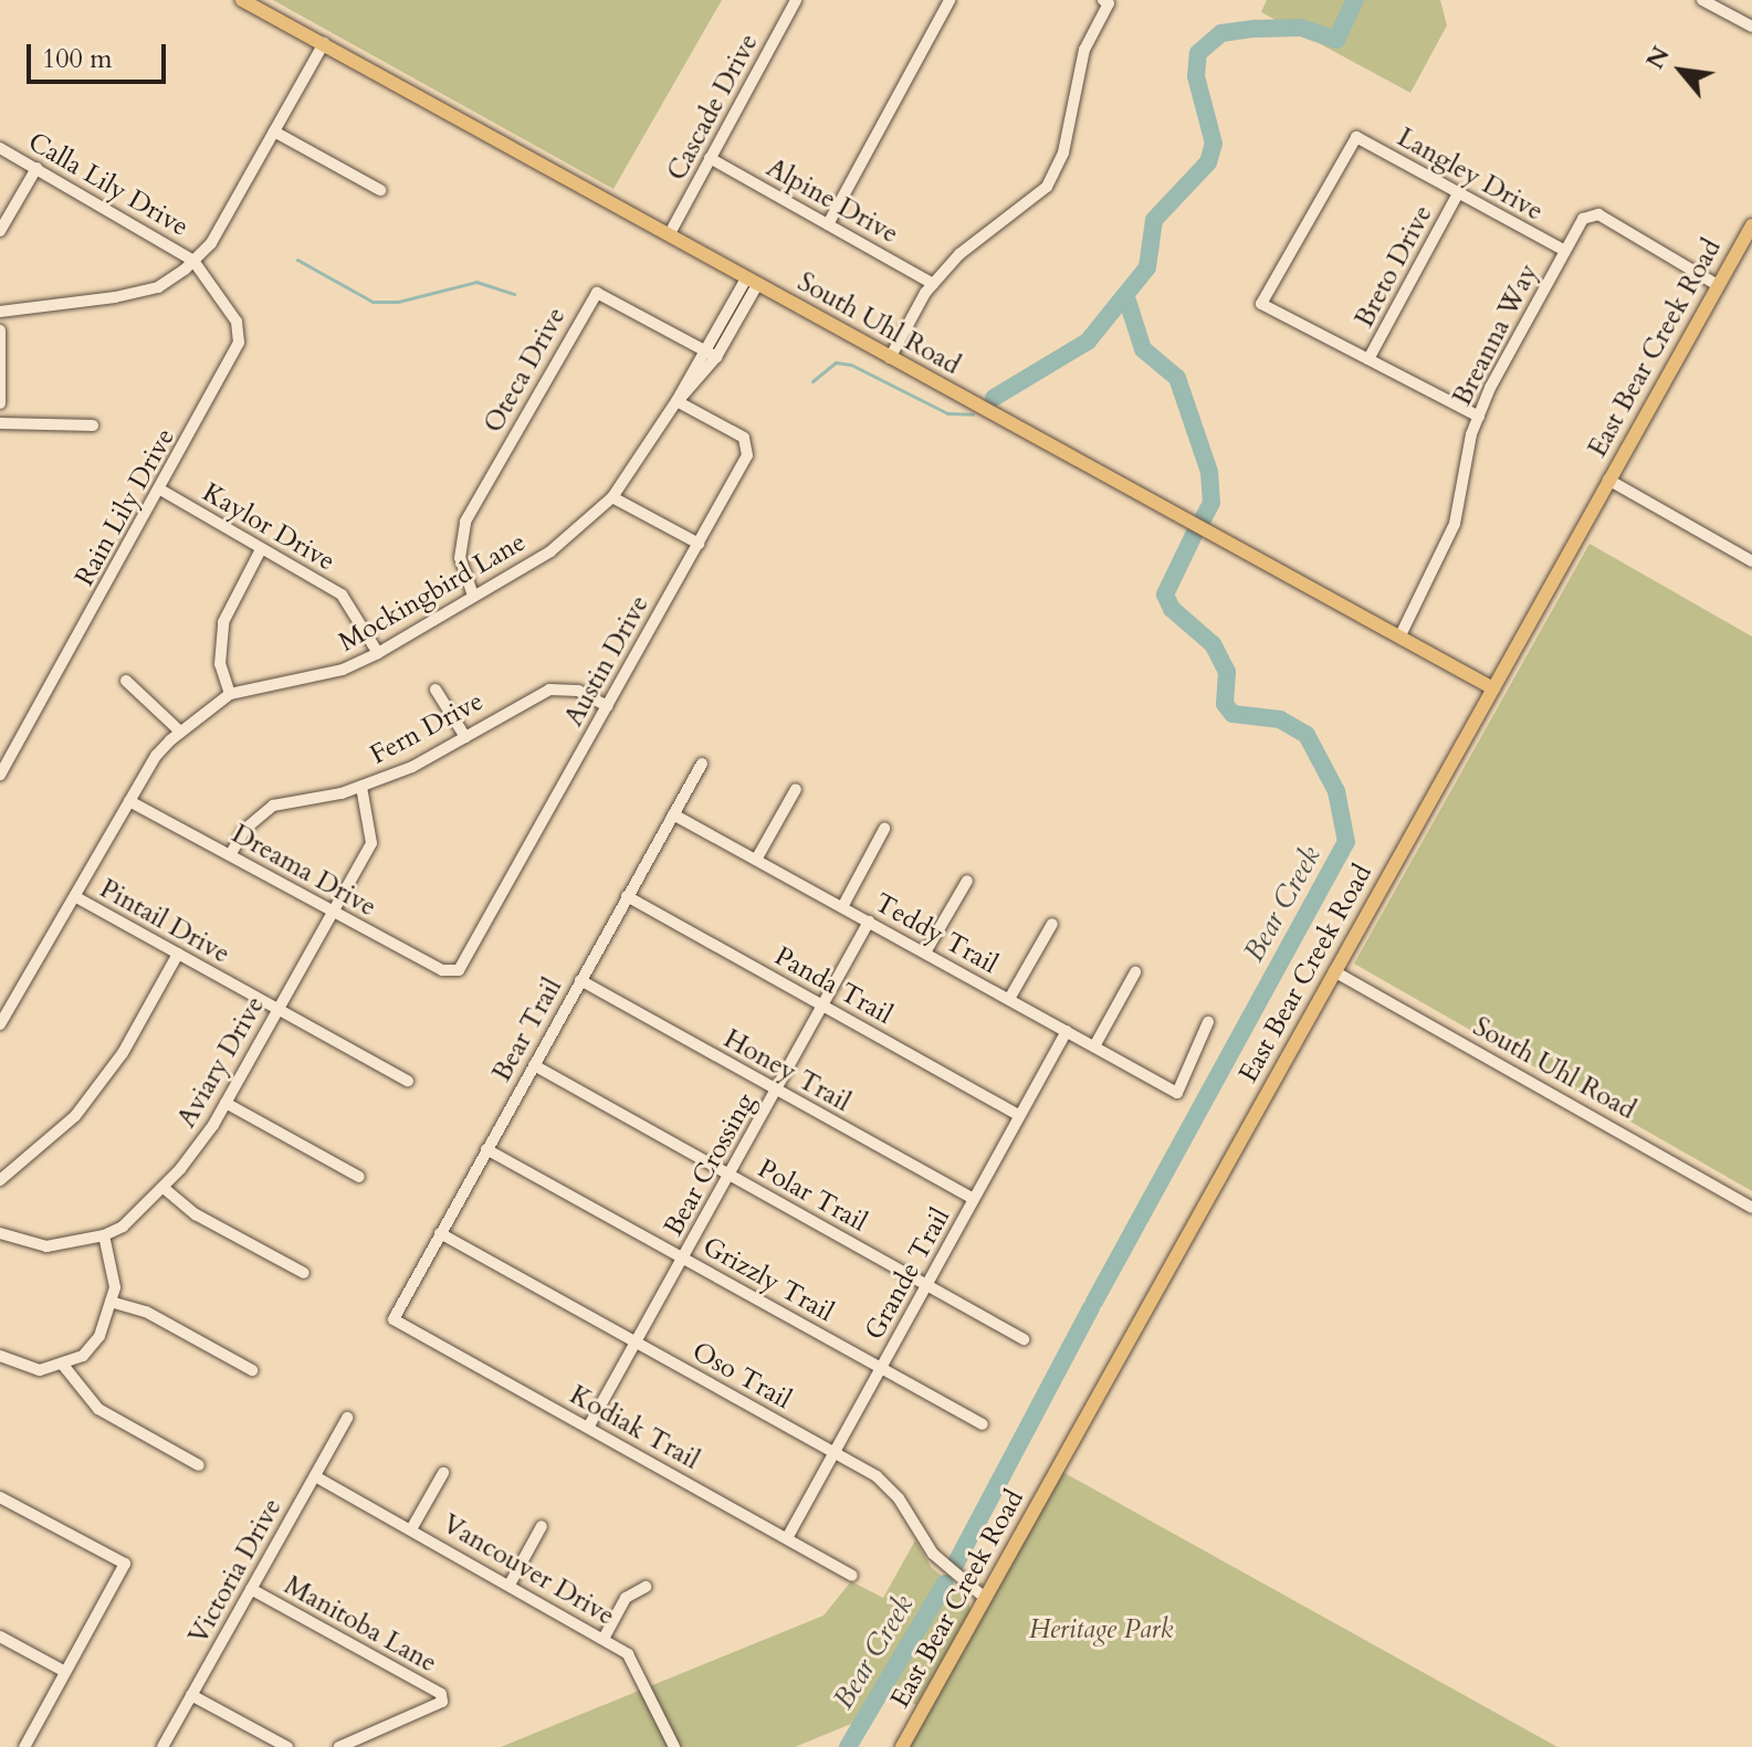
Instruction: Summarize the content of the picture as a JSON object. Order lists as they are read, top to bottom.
{
  "streets": {
    "main road": ["South Uhl Road", "East Bear Creek Road"],
    "street": [
      "Cascade Drive",
      "Langley Drive",
      "Calla Lily Drive",
      "Alpine Drive",
      "Breto Drive",
      "Breanna Way",
      "Oteca Drive",
      "Rain Lily Drive",
      "Kaylor Drive",
      "Mockingbird Lane",
      "Austin Drive",
      "Fern Drive",
      "Dreama Drive",
      "Pintail Drive",
      "Teddy Trail",
      "Panda Trail",
      "Bear Trail",
      "Aviary Drive",
      "Honey Trail",
      "Bear Crossing",
      "Polar Trail",
      "Grande Trail",
      "Grizzly Trail",
      "Oso Trail",
      "Kodiak Trail",
      "Vancouver Drive",
      "Victoria Drive",
      "Manitoba Lane"
    ]
  },
  "crossings": [
    ["Cascade Drive", "Alpine Drive"],
    ["Cascade Drive", "South Uhl Road"],
    ["Langley Drive", "Breto Drive"],
    ["Langley Drive", "Breanna Way"],
    ["Calla Lily Drive", "Rain Lily Drive"],
    ["South Uhl Road", "Breanna Way"],
    ["South Uhl Road", "East Bear Creek Road"],
    ["South Uhl Road", "Mockingbird Lane"],
    ["Breanna Way", "East Bear Creek Road"],
    ["East Bear Creek Road", "Oso Trail"],
    ["Oteca Drive", "Mockingbird Lane"],
    ["Rain Lily Drive", "Kaylor Drive"],
    ["Kaylor Drive", "Mockingbird Lane"],
    ["Mockingbird Lane", "Austin Drive"],
    ["Mockingbird Lane", "Dreama Drive"],
    ["Mockingbird Lane", "Pintail Drive"],
    ["Austin Drive", "Fern Drive"],
    ["Austin Drive", "Dreama Drive"],
    ["Fern Drive", "Dreama Drive"],
    ["Fern Drive", "Aviary Drive"],
    ["Dreama Drive", "Aviary Drive"],
    ["Pintail Drive", "Aviary Drive"],
    ["Teddy Trail", "Bear Trail"],
    ["Teddy Trail", "Bear Crossing"],
    ["Teddy Trail", "Grande Trail"],
    ["Panda Trail", "Bear Trail"],
    ["Panda Trail", "Bear Crossing"],
    ["Panda Trail", "Grande Trail"],
    ["Bear Trail", "Honey Trail"],
    ["Bear Trail", "Polar Trail"],
    ["Bear Trail", "Grizzly Trail"],
    ["Bear Trail", "Oso Trail"],
    ["Bear Trail", "Kodiak Trail"],
    ["Honey Trail", "Bear Crossing"],
    ["Honey Trail", "Grande Trail"],
    ["Bear Crossing", "Polar Trail"],
    ["Bear Crossing", "Grizzly Trail"],
    ["Bear Crossing", "Oso Trail"],
    ["Bear Crossing", "Kodiak Trail"],
    ["Polar Trail", "Grande Trail"],
    ["Grande Trail", "Grizzly Trail"],
    ["Grande Trail", "Oso Trail"],
    ["Grande Trail", "Kodiak Trail"],
    ["Vancouver Drive", "Victoria Drive"],
    ["Victoria Drive", "Manitoba Lane"]
  ],
  "water": ["Bear Creek"],
  "parks": ["Heritage Park"],
  "scale_bar": "100 m",
  "north": "top left"
}
